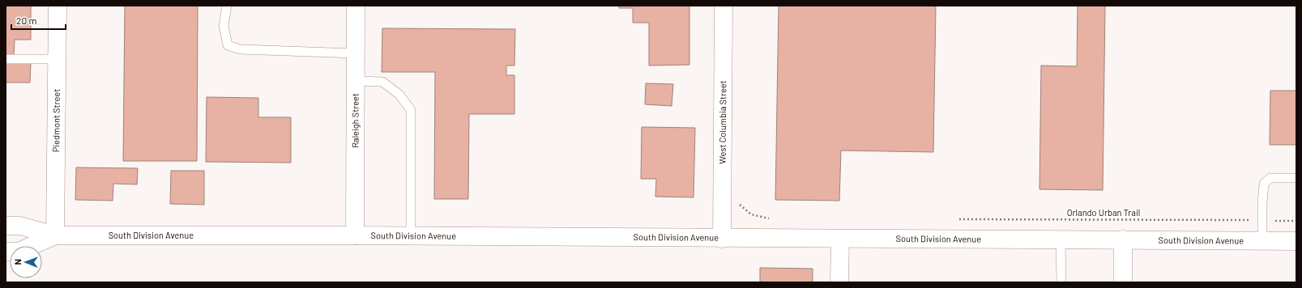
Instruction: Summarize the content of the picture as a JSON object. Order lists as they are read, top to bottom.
{
  "streets": {
    "street": [
      "Piedmont Street",
      "Raleigh Street",
      "West Columbia Street",
      "South Division Avenue"
    ],
    "path": ["Orlando Urban Trail"]
  },
  "crossings": [
    ["Piedmont Street", "South Division Avenue"],
    ["Raleigh Street", "South Division Avenue"],
    ["West Columbia Street", "South Division Avenue"]
  ],
  "scale_bar": "20 m",
  "north": "left"
}
